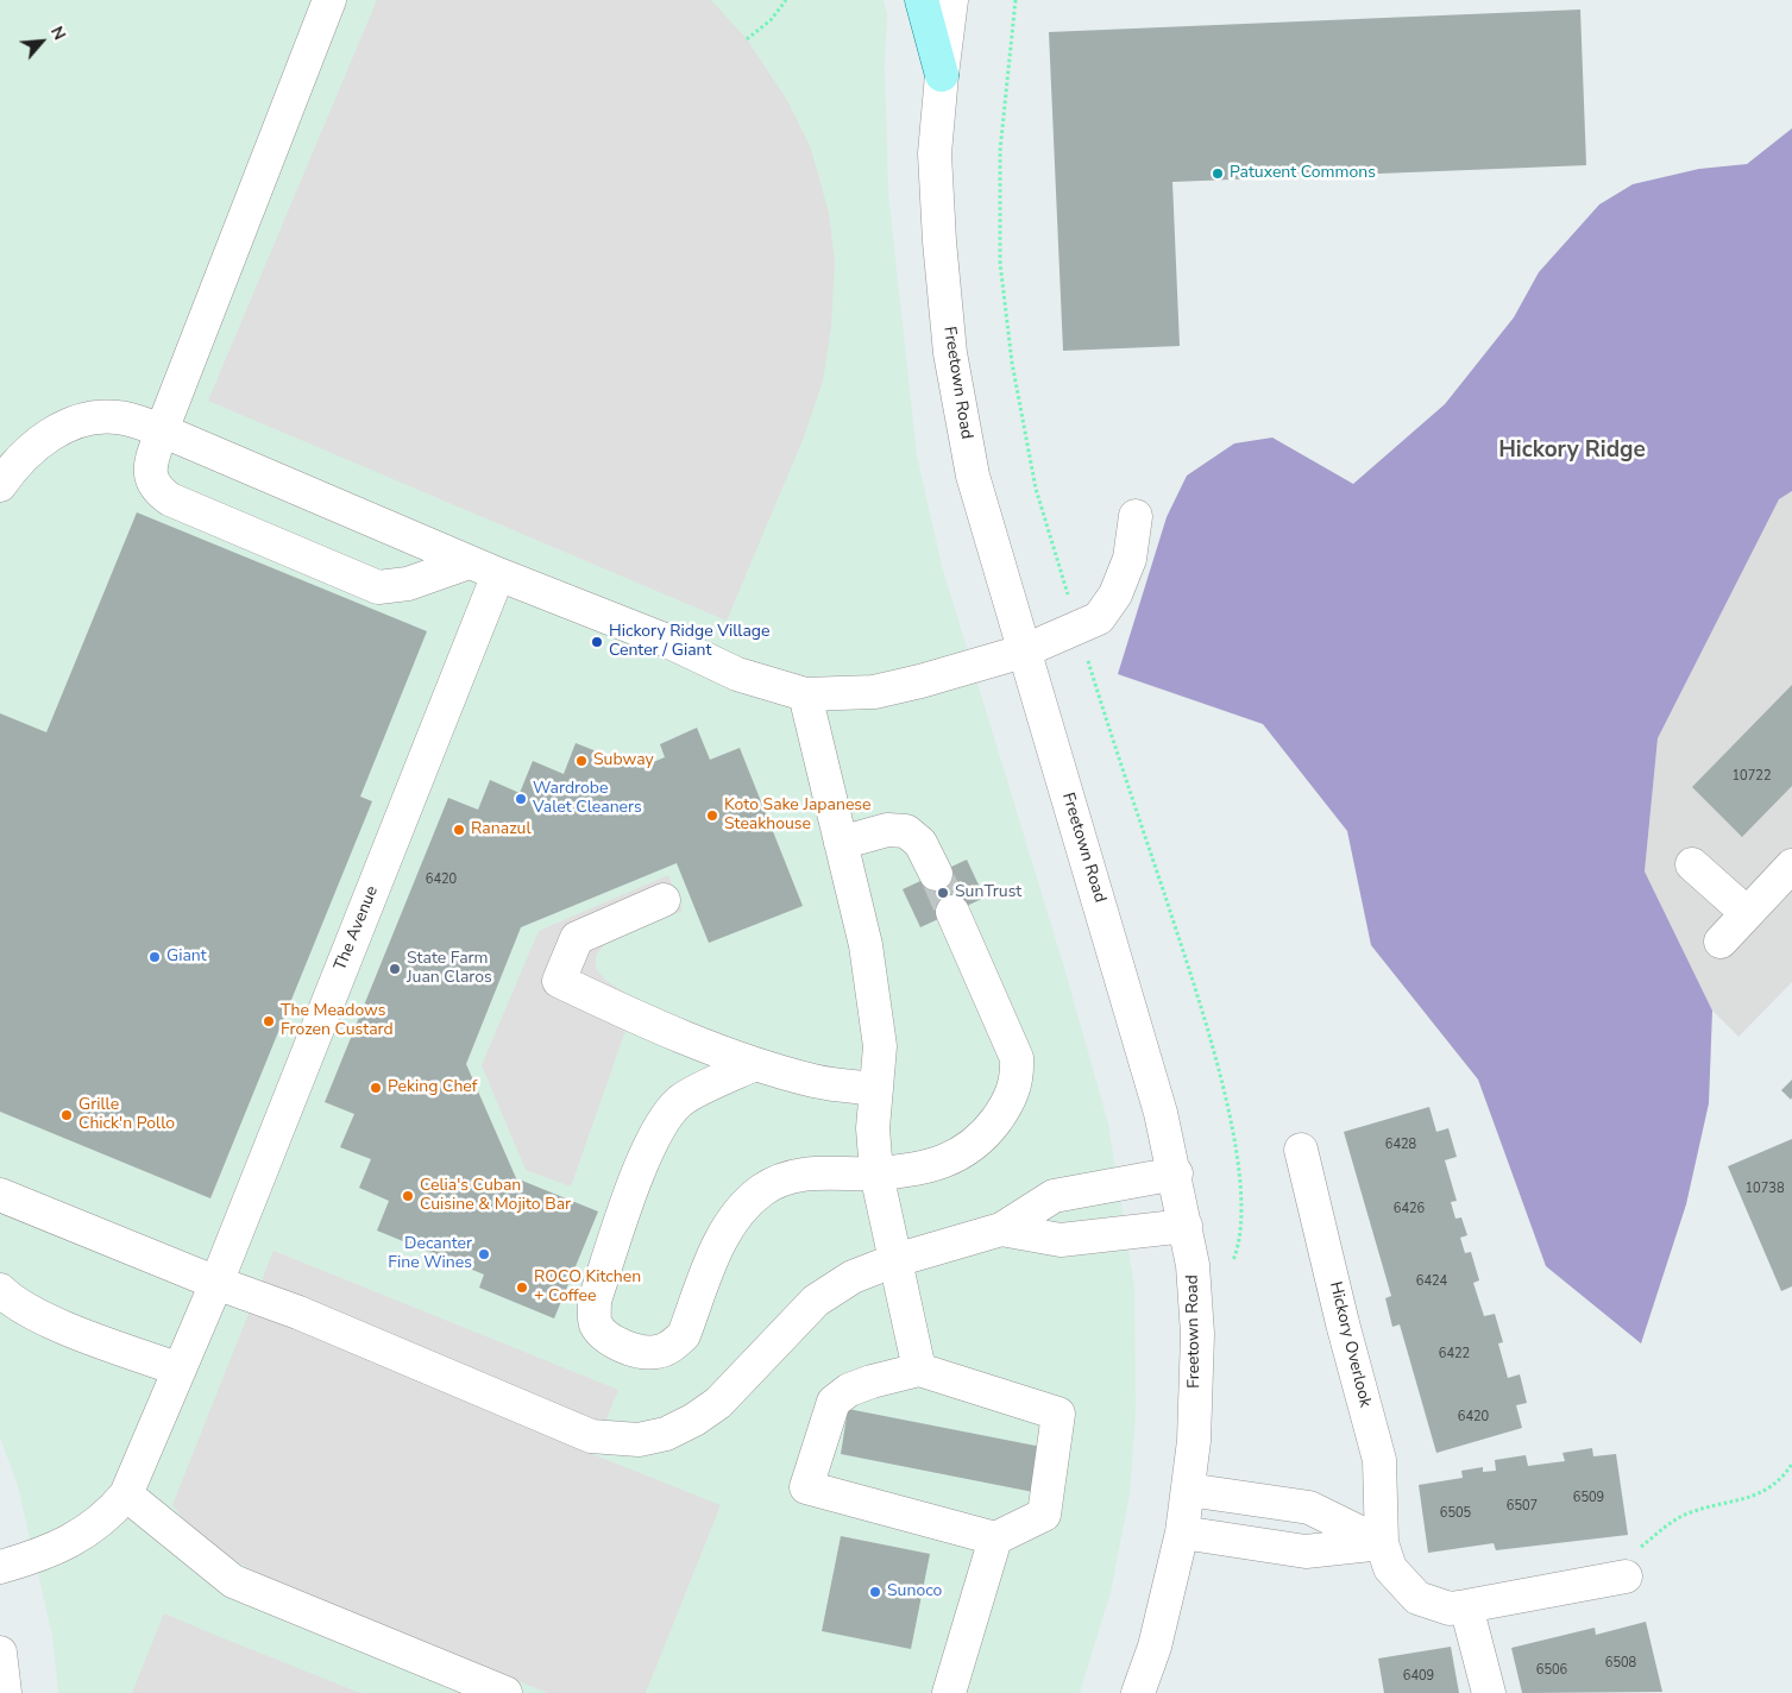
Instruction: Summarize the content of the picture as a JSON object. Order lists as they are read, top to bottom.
{
  "streets": {
    "street": ["Freetown Road", "The Avenue", "Hickory Overlook"]
  },
  "districts": ["Hickory Ridge"],
  "places": [
    "Patuxent Commons",
    "Hickory Ridge Village Center / Giant",
    "Subway",
    "Wardrobe Valet Cleaners",
    "Koto Sake Japanese Steakhouse",
    "Ranazul",
    "SunTrust",
    "Giant",
    "State Farm Juan Claros",
    "The Meadows Frozen Custard",
    "Peking Chef",
    "Grille Chick'n Pollo",
    "Celia's Cuban Cuisine & Mojito Bar",
    "Decanter Fine Wines",
    "ROCO Kitchen + Coffee",
    "Sunoco"
  ],
  "house_numbers": [
    "10722",
    "6420",
    "6428",
    "10738",
    "6426",
    "6424",
    "6422",
    "6420",
    "6509",
    "6507",
    "6505",
    "6508",
    "6506",
    "6409"
  ],
  "north": "top right"
}
